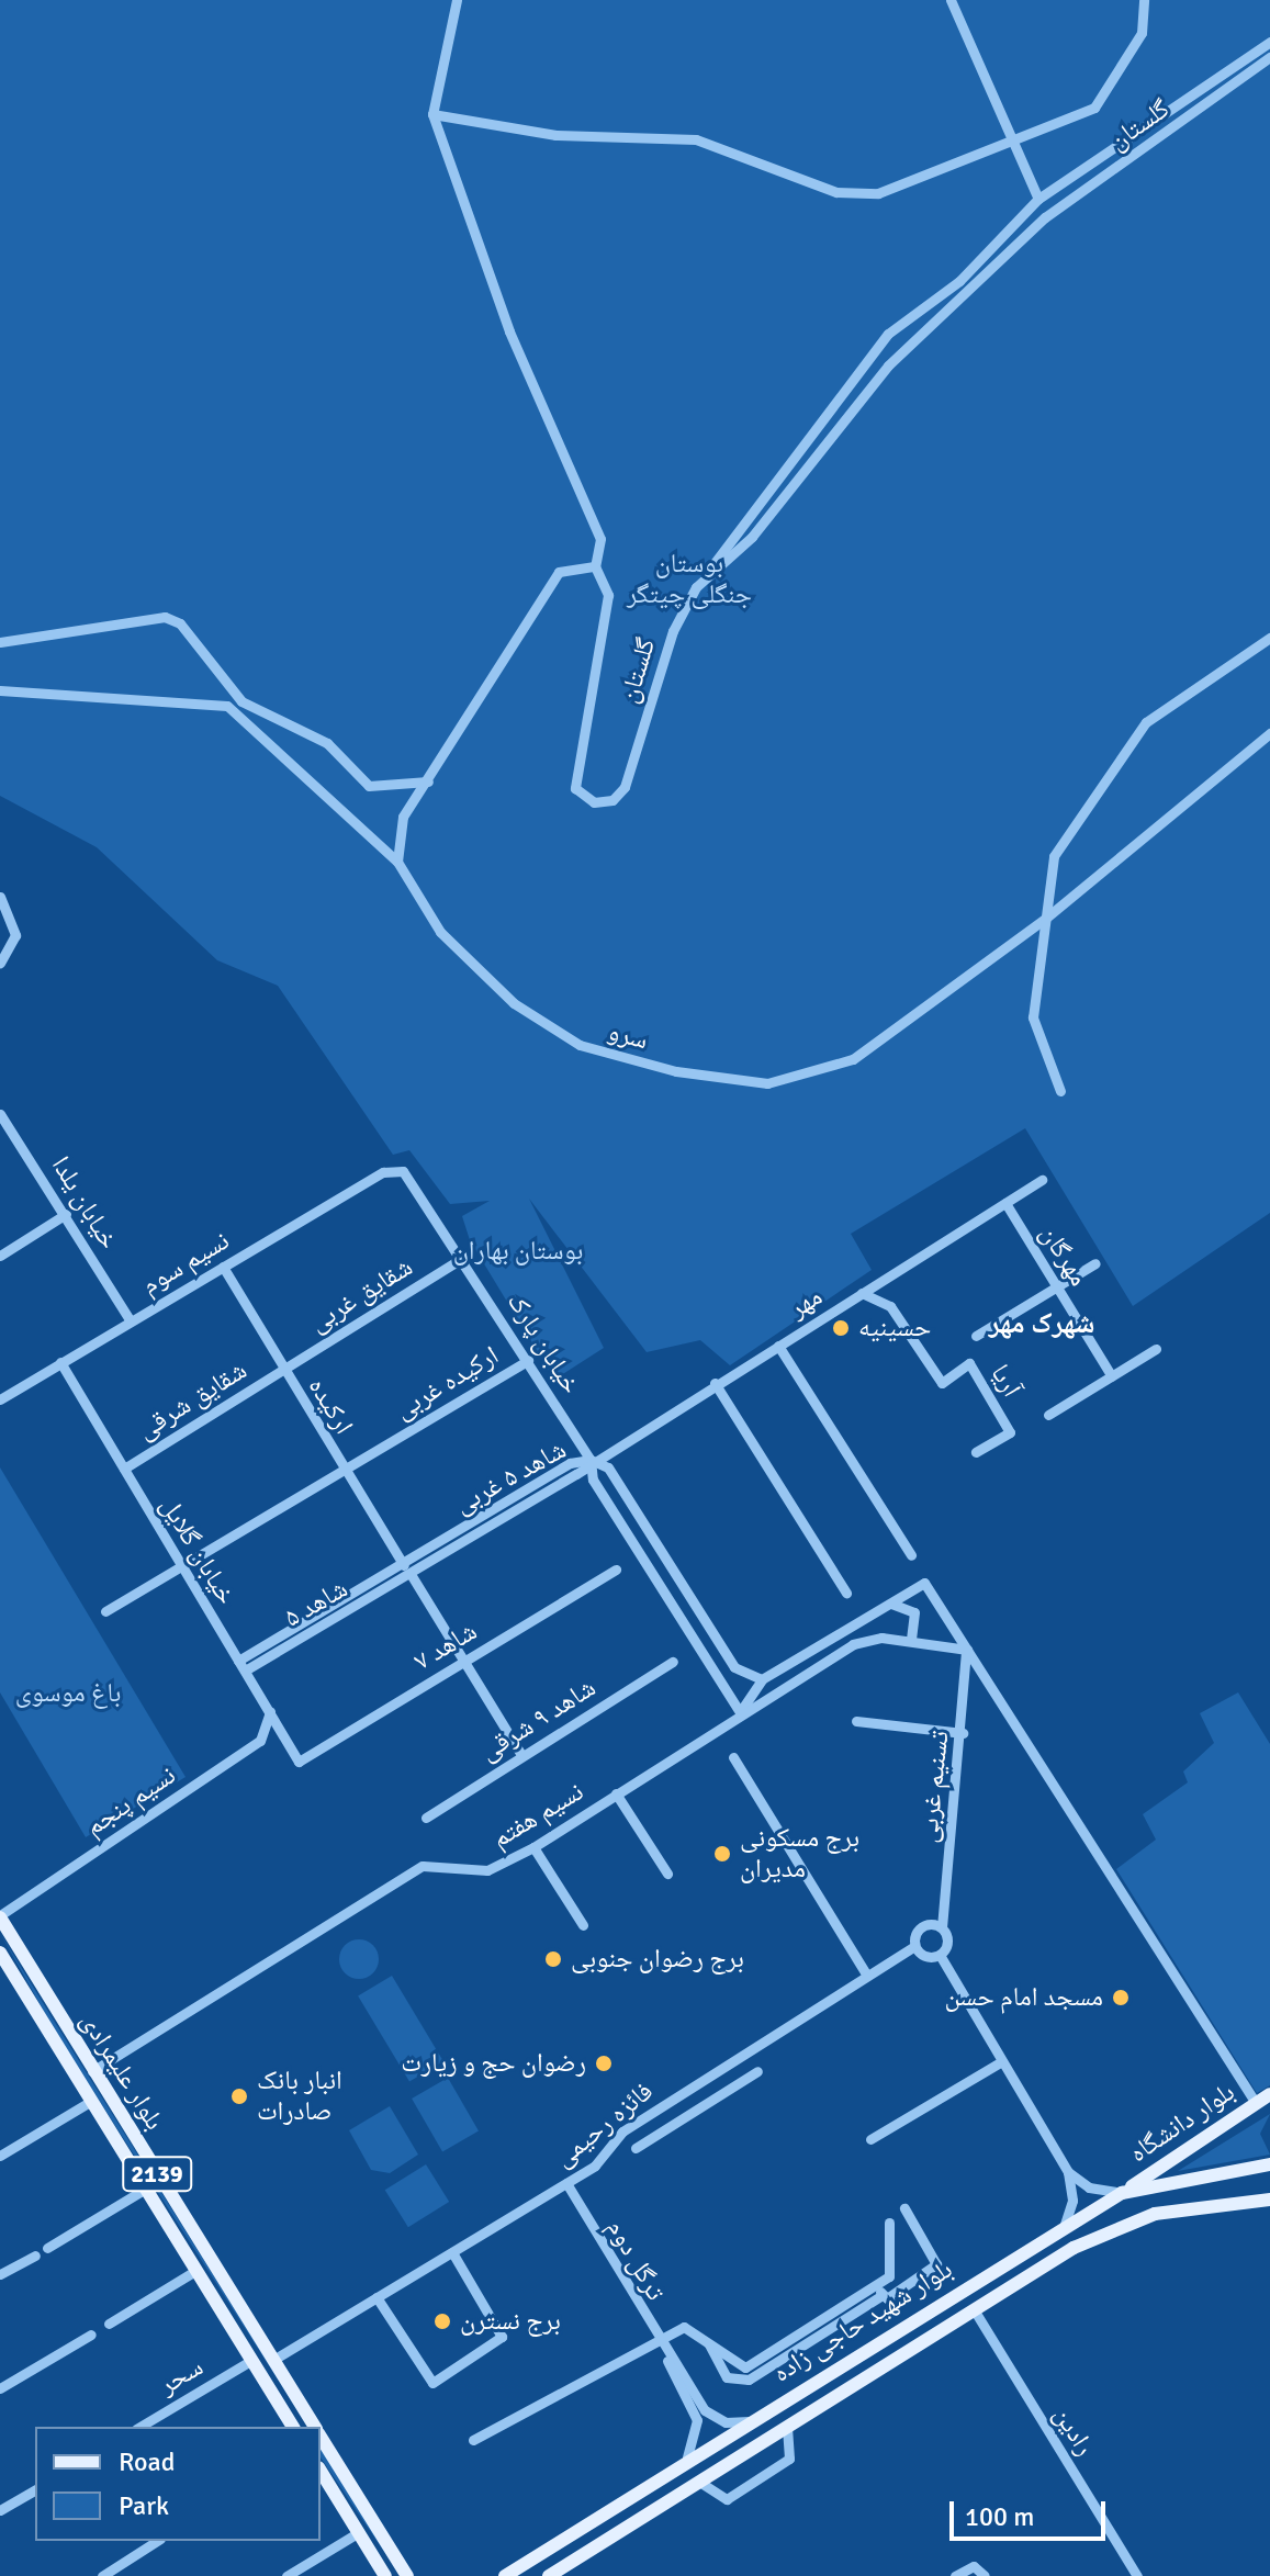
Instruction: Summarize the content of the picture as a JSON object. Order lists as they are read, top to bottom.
{
  "streets": {
    "main road": [
      "بلوار علیمرادی",
      "بلوار دانشگاه",
      "2139",
      "بلوار شهید حاجی زاده"
    ],
    "street": [
      "گلستان",
      "سرو",
      "خیابان یلدا",
      "مهرگان",
      "نسیم سوم",
      "شقایق غربی",
      "مهر",
      "خیابان پارک",
      "آریا",
      "ارکیده غربی",
      "شقایق شرقی",
      "ارکیده",
      "شاهد ۵ غربی",
      "خیابان گلایل",
      "شاهد ۵",
      "شاهد ۷",
      "شاهد ۹ شرقی",
      "تسنیم غربی",
      "نسیم پنجم",
      "نسیم هفتم",
      "فائزه رحیمی",
      "ترگل دوم",
      "سحر",
      "رادین"
    ]
  },
  "crossings": [
    ["خیابان یلدا", "نسیم سوم"],
    ["مهرگان", "مهر"],
    ["نسیم سوم", "خیابان پارک"],
    ["نسیم سوم", "ارکیده"],
    ["نسیم سوم", "خیابان گلایل"],
    ["شقایق غربی", "خیابان پارک"],
    ["شقایق غربی", "شقایق شرقی"],
    ["شقایق غربی", "ارکیده"],
    ["مهر", "خیابان پارک"],
    ["مهر", "آریا"],
    ["مهر", "شاهد ۵ غربی"],
    ["خیابان پارک", "ارکیده غربی"],
    ["خیابان پارک", "شاهد ۵ غربی"],
    ["خیابان پارک", "نسیم هفتم"],
    ["ارکیده غربی", "ارکیده"],
    ["ارکیده غربی", "خیابان گلایل"],
    ["شقایق شرقی", "ارکیده"],
    ["شقایق شرقی", "خیابان گلایل"],
    ["ارکیده", "شاهد ۵ غربی"],
    ["ارکیده", "شاهد ۵"],
    ["ارکیده", "شاهد ۷"],
    ["ارکیده", "شاهد ۹ شرقی"],
    ["شاهد ۵ غربی", "شاهد ۵"],
    ["خیابان گلایل", "شاهد ۵"],
    ["خیابان گلایل", "شاهد ۷"],
    ["خیابان گلایل", "نسیم پنجم"],
    ["تسنیم غربی", "نسیم هفتم"],
    ["تسنیم غربی", "فائزه رحیمی"],
    ["نسیم پنجم", "بلوار علیمرادی"],
    ["نسیم هفتم", "بلوار علیمرادی"],
    ["بلوار علیمرادی", "فائزه رحیمی"],
    ["بلوار علیمرادی", "سحر"],
    ["بلوار دانشگاه", "بلوار شهید حاجی زاده"],
    ["فائزه رحیمی", "ترگل دوم"],
    ["ترگل دوم", "بلوار شهید حاجی زاده"],
    ["بلوار شهید حاجی زاده", "رادین"]
  ],
  "districts": ["شهرک مهر"],
  "parks": ["بوستان جنگلی چیتگر", "بوستان بهاران", "باغ موسوی"],
  "places": [
    "حسینیه",
    "برج مسکونی مدیران",
    "برج رضوان جنوبی",
    "مسجد امام حسن",
    "رضوان حج و زیارت",
    "انبار بانک صادرات",
    "برج نسترن"
  ],
  "legend": ["Road", "Park"],
  "scale_bar": "100 m"
}
